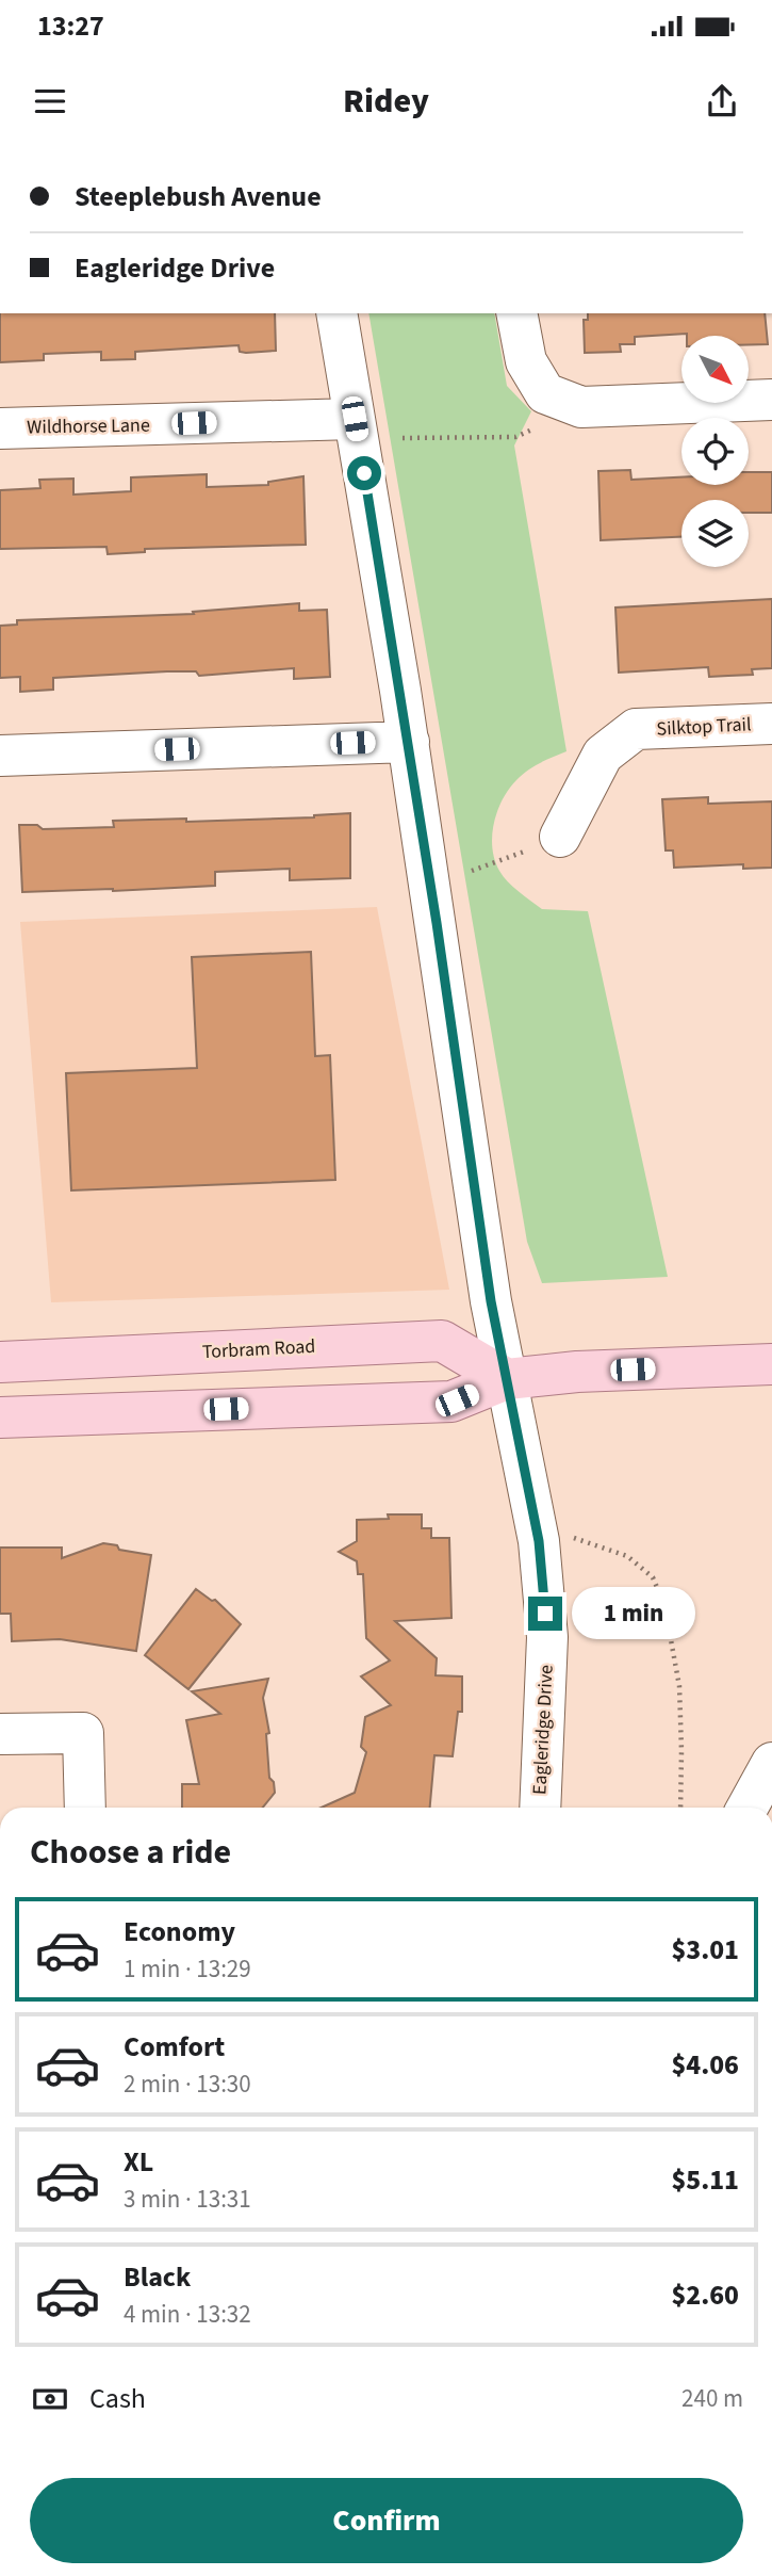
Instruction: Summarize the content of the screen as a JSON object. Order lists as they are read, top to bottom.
{
  "streets": {
    "main road": ["Torbram Road"],
    "street": ["Wildhorse Lane", "Silktop Trail", "Eagleridge Drive"]
  },
  "crossings": [
    ["Wildhorse Lane", "Eagleridge Drive"],
    ["Torbram Road", "Eagleridge Drive"]
  ],
  "north": "bottom right",
  "page": {
    "status": "13:27",
    "header": "Ridey",
    "banner": ["Steeplebush Avenue", "Eagleridge Drive"],
    "bubble": "1 min",
    "heading": "Choose a ride",
    "list": [
      {
        "name": "Economy",
        "note": "1 min · 13:29",
        "value": "$3.01"
      },
      {
        "name": "Comfort",
        "note": "2 min · 13:30",
        "value": "$4.06"
      },
      {
        "name": "XL",
        "note": "3 min · 13:31",
        "value": "$5.11"
      },
      {
        "name": "Black",
        "note": "4 min · 13:32",
        "value": "$2.60"
      }
    ],
    "pay": ["Cash", "240 m"],
    "buttons": "Confirm"
  }
}
